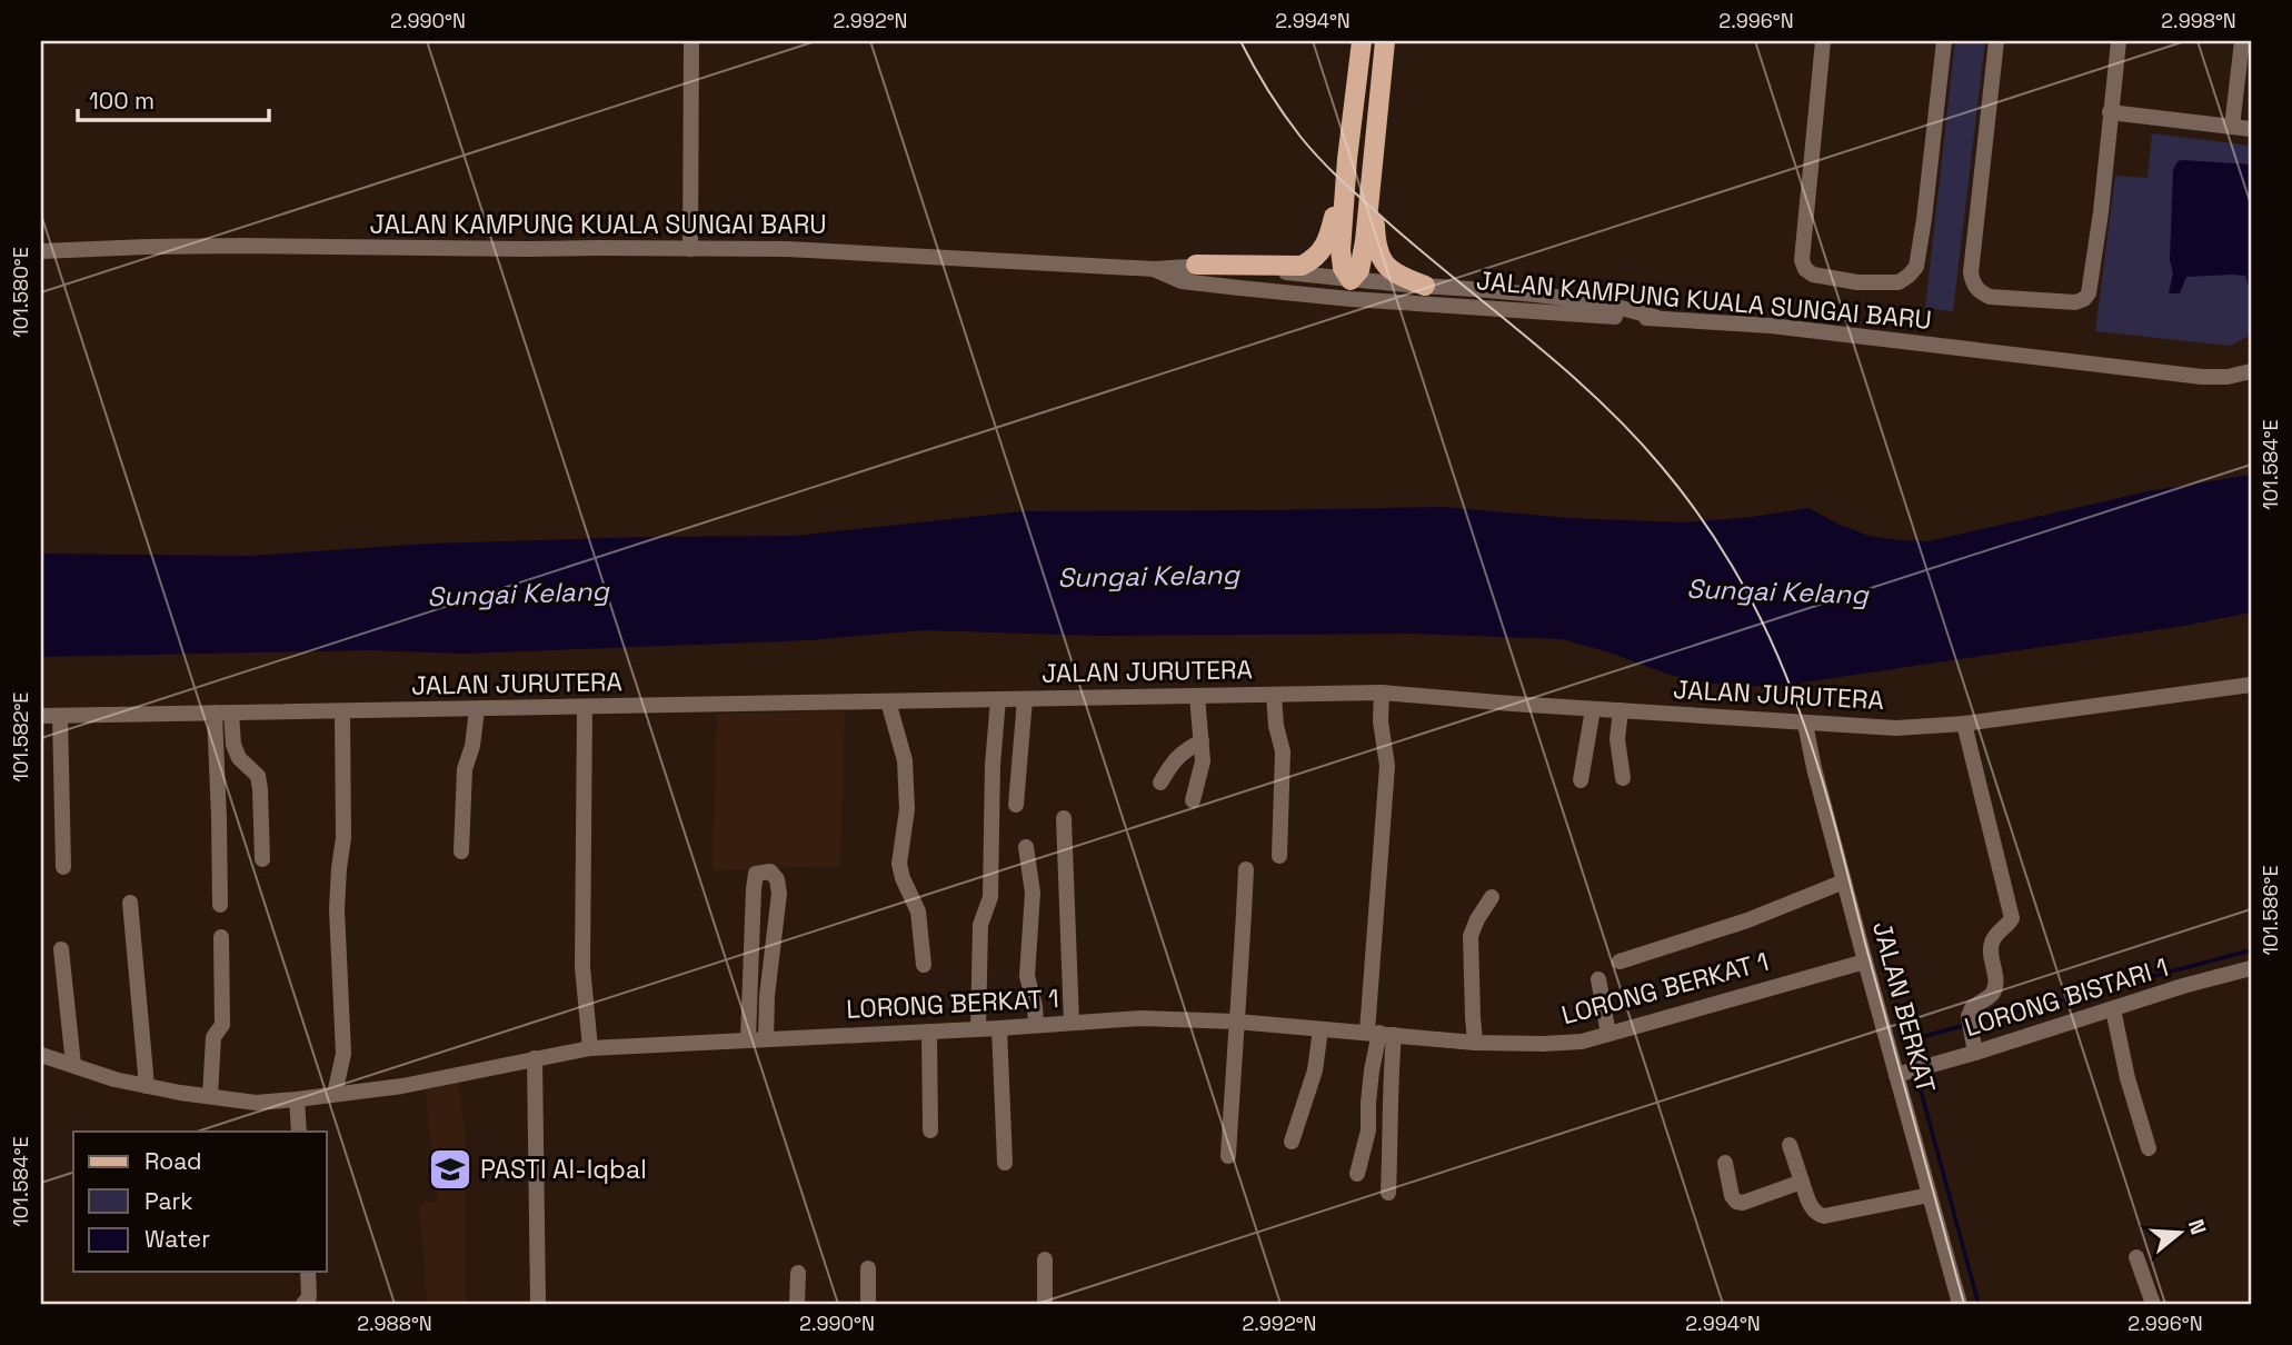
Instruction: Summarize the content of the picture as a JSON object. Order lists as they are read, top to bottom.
{
  "streets": {
    "street": [
      "JALAN KAMPUNG KUALA SUNGAI BARU",
      "JALAN JURUTERA",
      "LORONG BERKAT 1",
      "LORONG BISTARI 1",
      "JALAN BERKAT"
    ]
  },
  "crossings": [
    ["JALAN JURUTERA", "JALAN BERKAT"],
    ["LORONG BERKAT 1", "JALAN BERKAT"],
    ["LORONG BISTARI 1", "JALAN BERKAT"]
  ],
  "water": ["Sungai Kelang"],
  "places": {
    "school or university": ["PASTI Al-Iqbal"]
  },
  "legend": ["Road", "Park", "Water"],
  "scale_bar": "100 m",
  "north": "right",
  "coordinates": [
    "2.990°N",
    "2.992°N",
    "2.994°N",
    "2.996°N",
    "2.998°N",
    "101.580°E",
    "101.584°E",
    "101.582°E",
    "101.586°E",
    "2.988°N"
  ]
}
